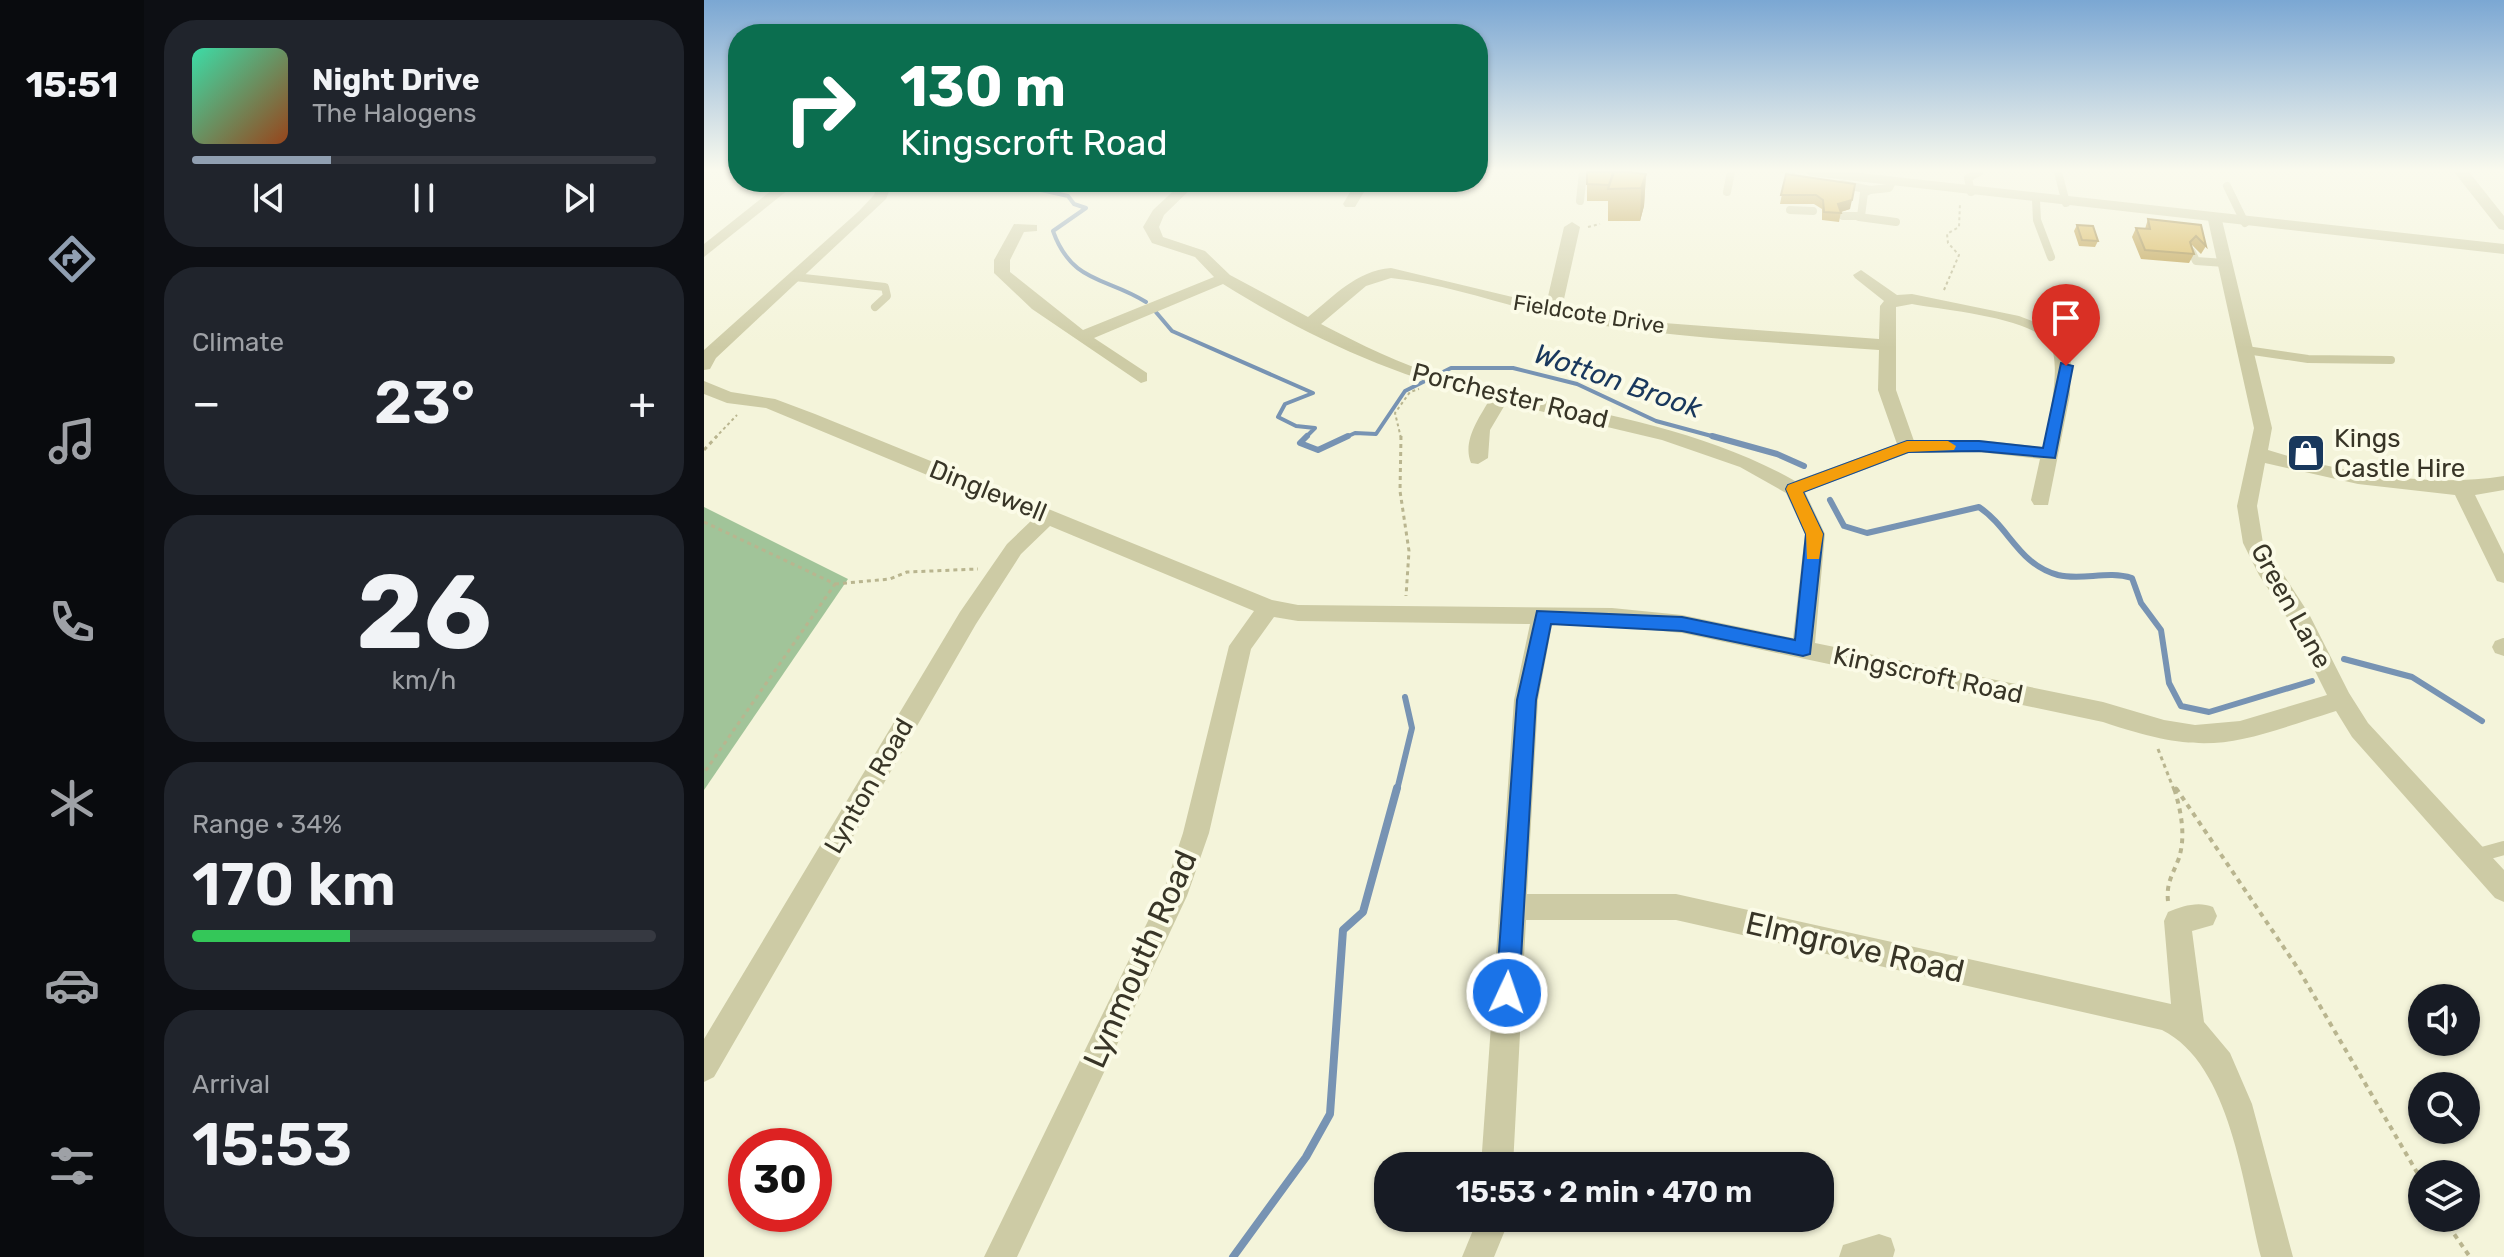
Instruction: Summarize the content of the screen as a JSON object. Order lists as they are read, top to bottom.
{
  "streets": {
    "street": [
      "Fieldcote Drive",
      "Porchester Road",
      "Dinglewell",
      "Green Lane",
      "Kingscroft Road",
      "Lynton Road",
      "Elmgrove Road",
      "Lynmouth Road"
    ]
  },
  "crossings": [
    ["Fieldcote Drive", "Porchester Road"],
    ["Dinglewell", "Kingscroft Road"],
    ["Dinglewell", "Lynton Road"],
    ["Dinglewell", "Lynmouth Road"],
    ["Green Lane", "Kingscroft Road"],
    ["Kingscroft Road", "Lynmouth Road"]
  ],
  "water": ["Wotton Brook"],
  "places": {
    "shop": ["Kings Castle Hire"]
  },
  "page": {
    "tabs": "15:51",
    "turn": ["130 m", "Kingscroft Road"],
    "song": ["Night Drive", "The Halogens"],
    "tile": [
      "Climate",
      ["26", "km/h"],
      ["Range · 34%", "170 km"],
      ["Arrival", "15:53"]
    ],
    "heat": ["−", "23°", "+"],
    "limit": "30",
    "trip": "15:53 · 2 min · 470 m"
  }
}
